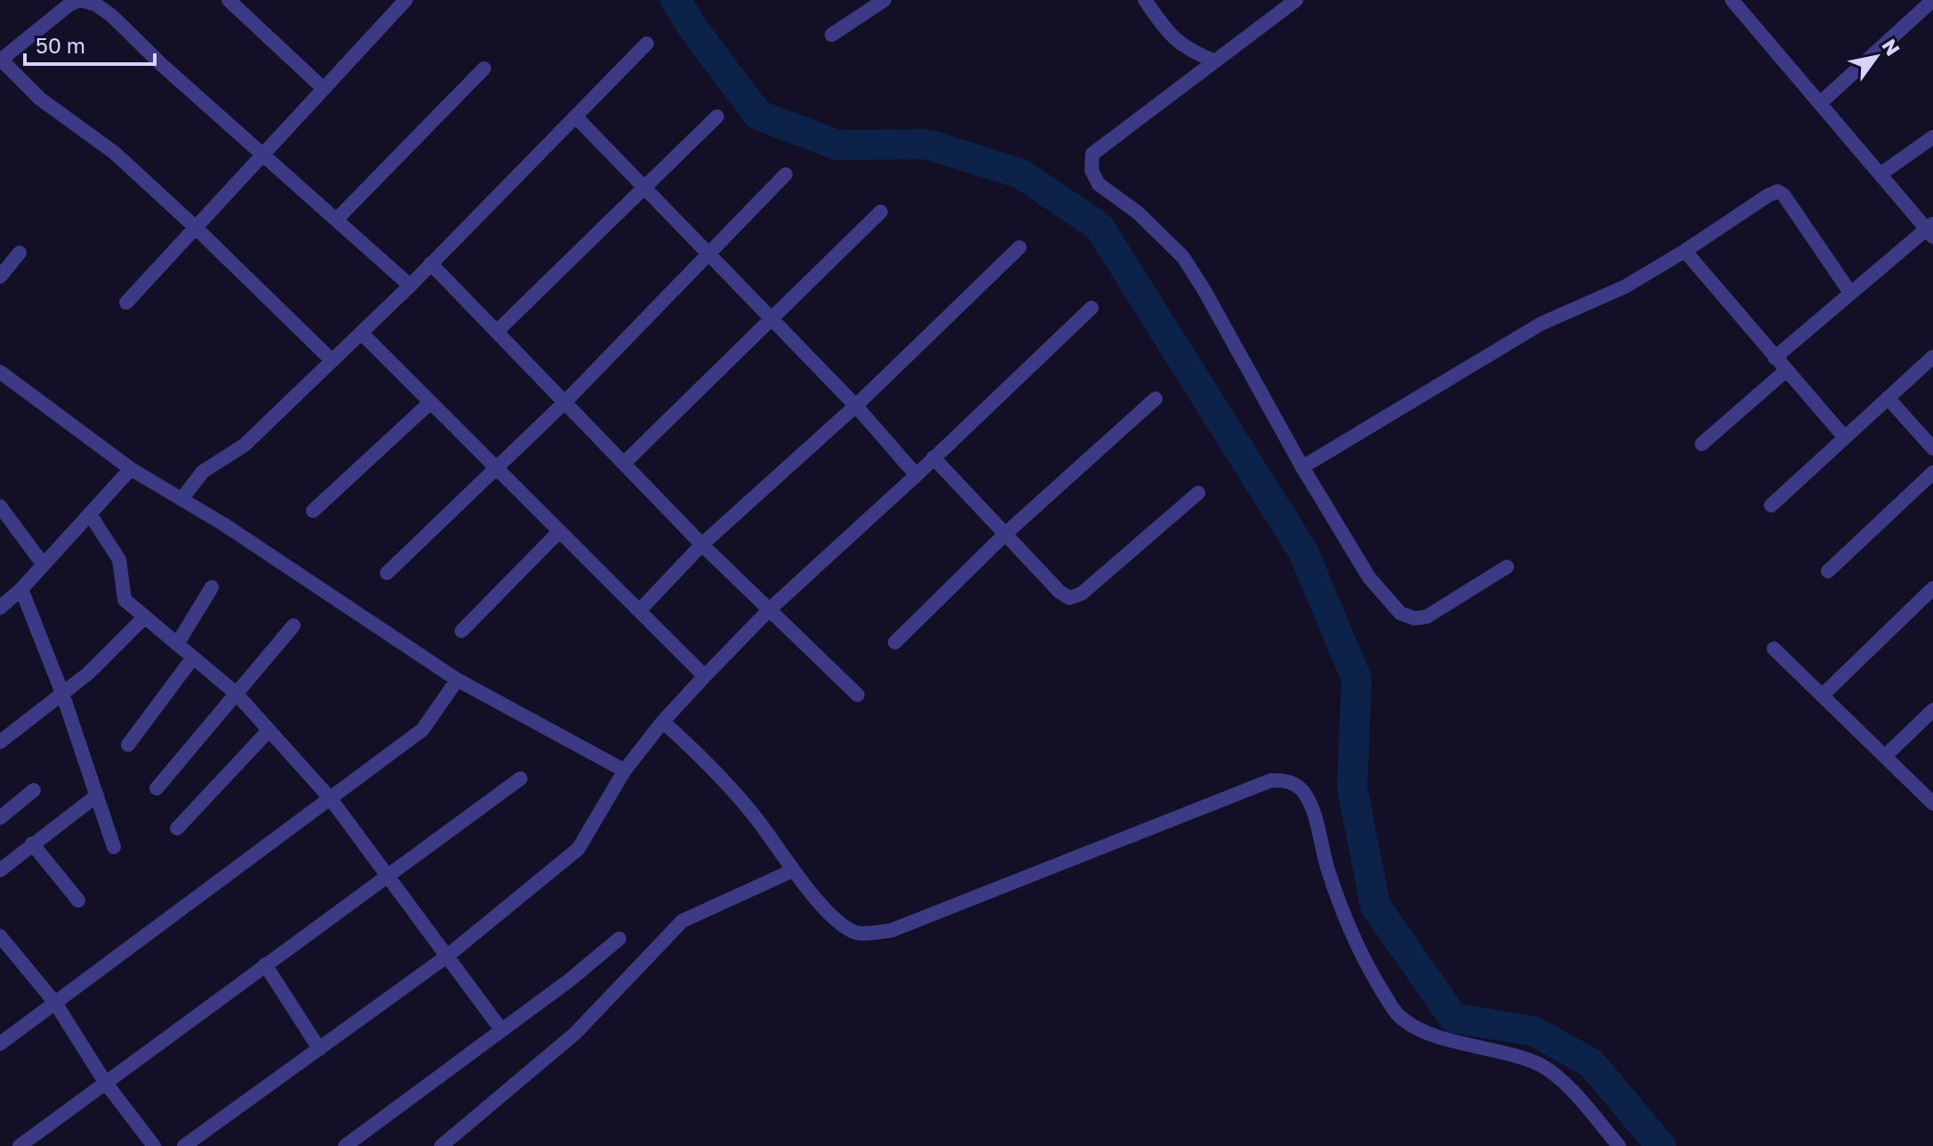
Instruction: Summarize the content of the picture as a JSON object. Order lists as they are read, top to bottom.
{
  "scale_bar": "50 m",
  "north": "top right"
}
